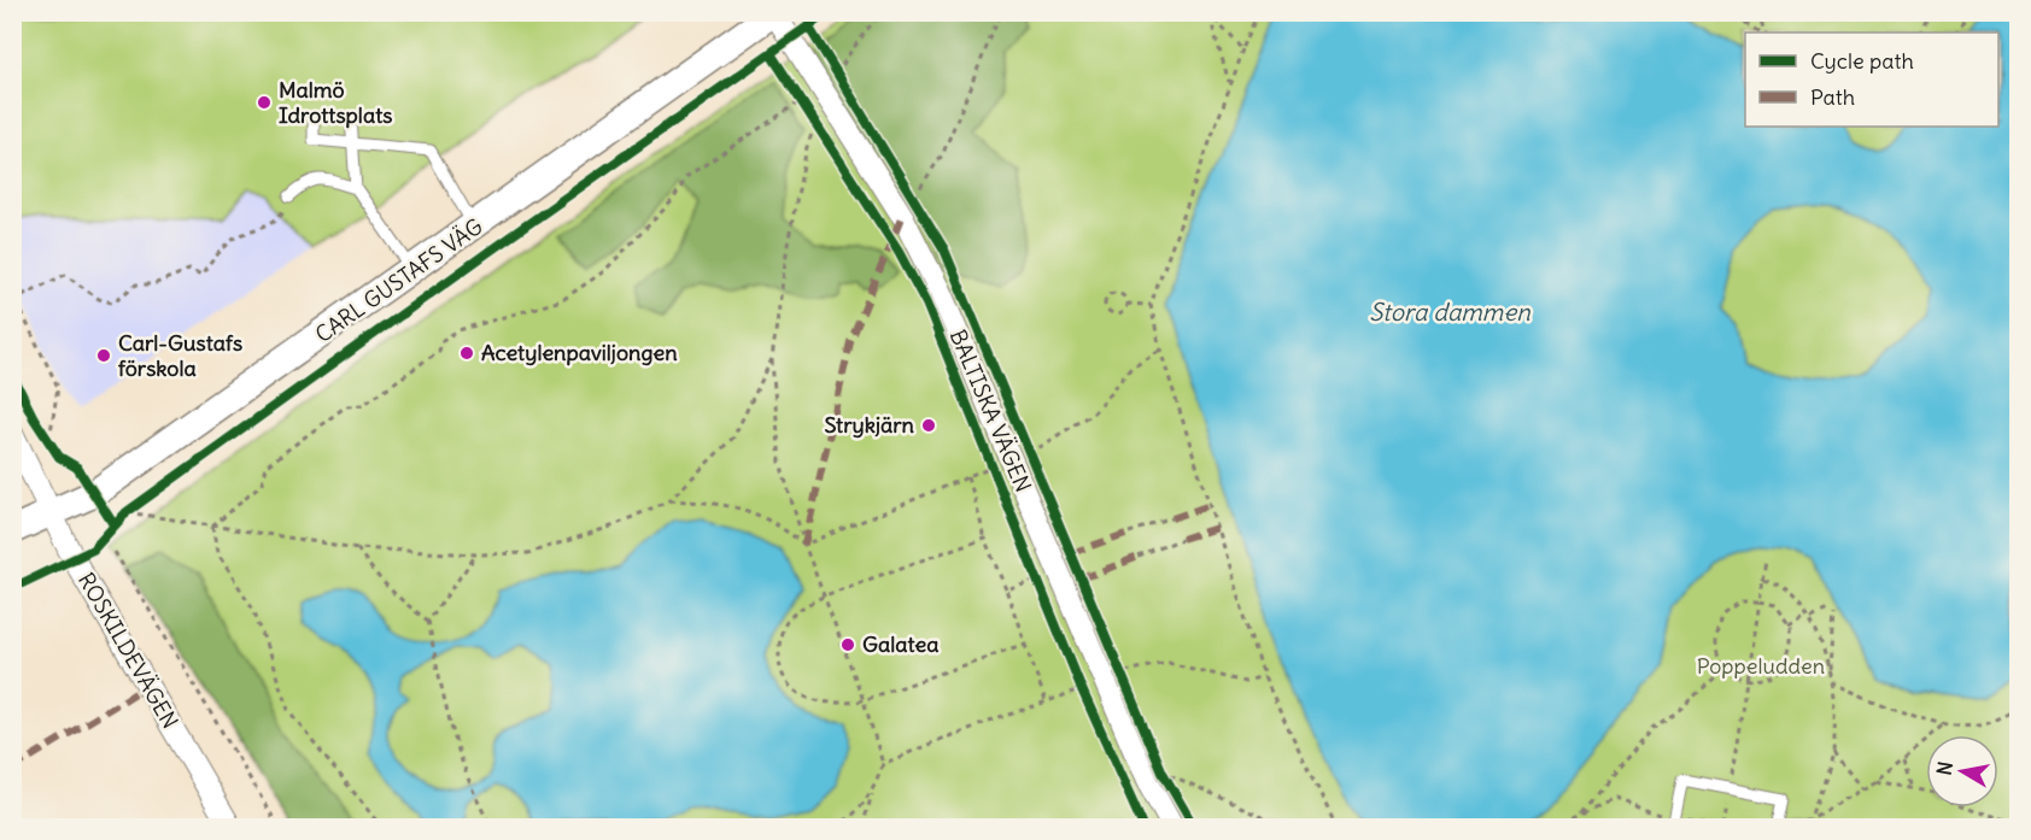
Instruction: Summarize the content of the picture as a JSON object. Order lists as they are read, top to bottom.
{
  "streets": {
    "street": ["CARL GUSTAFS VÄG", "BALTISKA VÄGEN", "ROSKILDEVÄGEN"]
  },
  "crossings": [
    ["CARL GUSTAFS VÄG", "BALTISKA VÄGEN"],
    ["CARL GUSTAFS VÄG", "ROSKILDEVÄGEN"]
  ],
  "water": ["Stora dammen"],
  "parks": ["Poppeludden"],
  "places": [
    "Malmö Idrottsplats",
    "Acetylenpaviljongen",
    "Carl-Gustafs förskola",
    "Strykjärn",
    "Galatea"
  ],
  "legend": ["Cycle path", "Path"],
  "north": "left"
}
